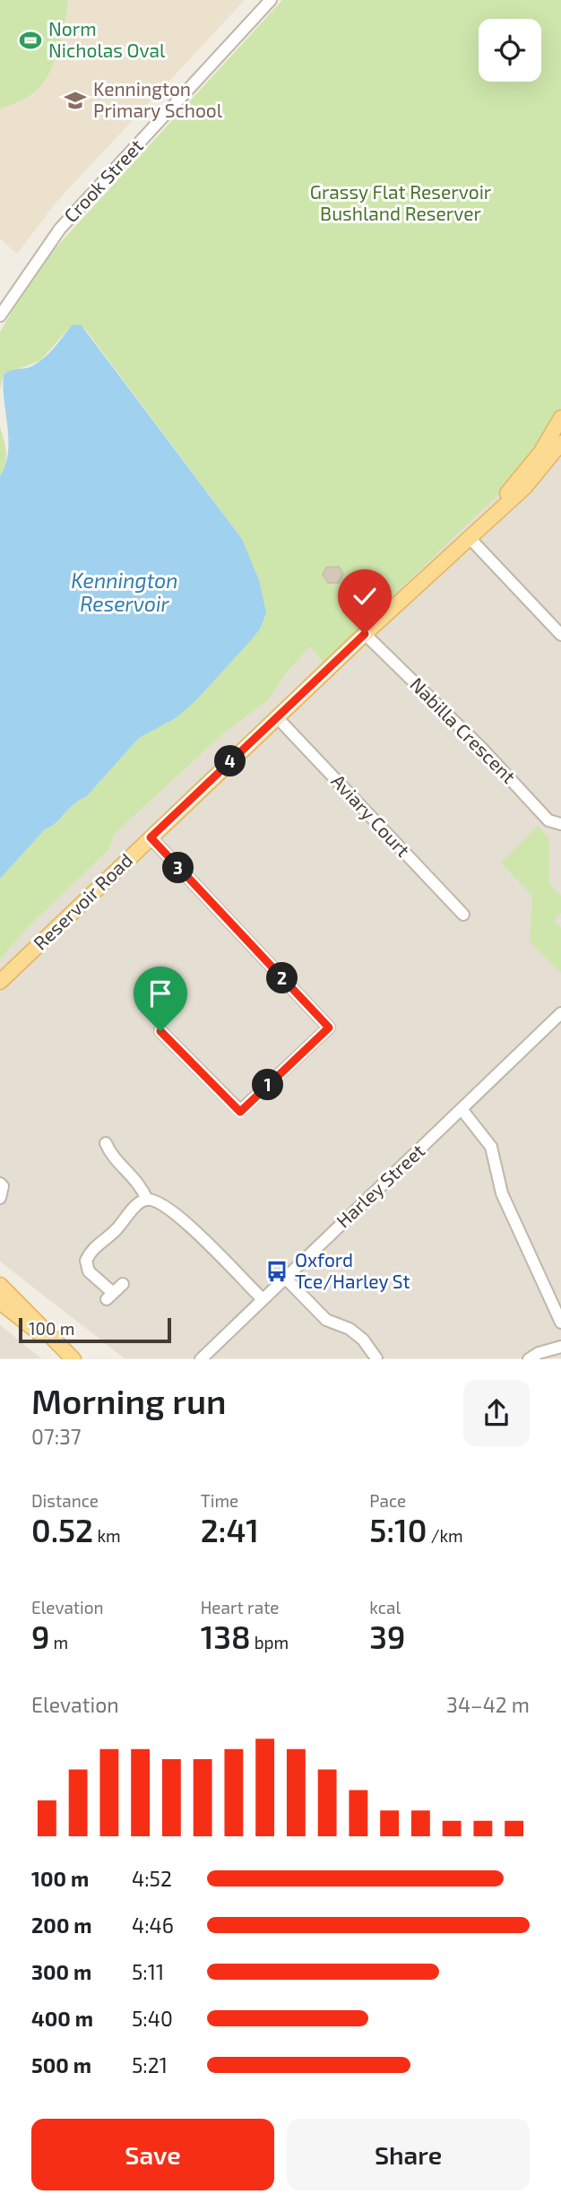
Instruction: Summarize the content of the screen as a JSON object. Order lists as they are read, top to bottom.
{
  "streets": {
    "main road": ["Reservoir Road"],
    "street": [
      "Crook Street",
      "Nabilla Crescent",
      "Aviary Court",
      "Harley Street"
    ]
  },
  "crossings": [
    ["Nabilla Crescent", "Reservoir Road"],
    ["Aviary Court", "Reservoir Road"]
  ],
  "water": ["Kennington Reservoir"],
  "parks": ["Grassy Flat Reservoir Bushland Reserver"],
  "places": {
    "sports": ["Norm Nicholas Oval"],
    "school or university": ["Kennington Primary School"],
    "bus stop": ["Oxford Tce/Harley St"]
  },
  "scale_bar": "100 m",
  "page": {
    "pins": [
      "4",
      "3",
      "2",
      "1"
    ],
    "scale": "100 m",
    "heading": ["Morning run", "07:37"],
    "stats": [
      ["Distance", "0.52 km"],
      ["Time", "2:41"],
      ["Pace", "5:10 /km"],
      ["Elevation", "9 m"],
      ["Heart rate", "138 bpm"],
      ["kcal", "39"]
    ],
    "chart": ["Elevation", "34–42 m"],
    "list": [
      {
        "name": "100 m",
        "note": "4:52"
      },
      {
        "name": "200 m",
        "note": "4:46"
      },
      {
        "name": "300 m",
        "note": "5:11"
      },
      {
        "name": "400 m",
        "note": "5:40"
      },
      {
        "name": "500 m",
        "note": "5:21"
      }
    ],
    "buttons": ["Save", "Share"]
  }
}
